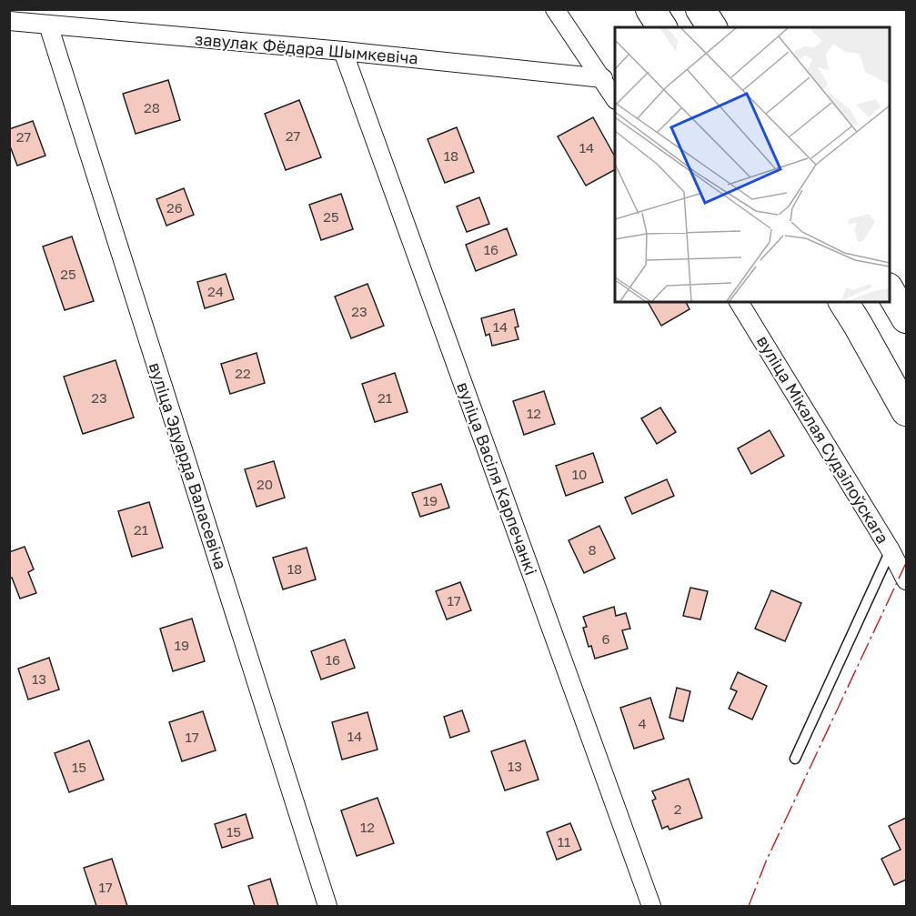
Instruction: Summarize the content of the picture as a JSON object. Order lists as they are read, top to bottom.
{
  "streets": {
    "street": [
      "завулак Фёдара Шымкевіча",
      "вуліца Мікалая Судзілоўскага",
      "вуліца Эдуарда Валасевіча",
      "вуліца Васіля Карпечанкі"
    ]
  },
  "crossings": [
    ["завулак Фёдара Шымкевіча", "вуліца Эдуарда Валасевіча"],
    ["завулак Фёдара Шымкевіча", "вуліца Васіля Карпечанкі"]
  ],
  "house_numbers": [
    "28",
    "27",
    "27",
    "14",
    "18",
    "26",
    "25",
    "16",
    "25",
    "24",
    "23",
    "14",
    "22",
    "23",
    "21",
    "12",
    "10",
    "20",
    "19",
    "21",
    "8",
    "18",
    "17",
    "6",
    "19",
    "16",
    "13",
    "4",
    "14",
    "17",
    "13",
    "15",
    "2",
    "12",
    "15",
    "11",
    "17"
  ]
}
